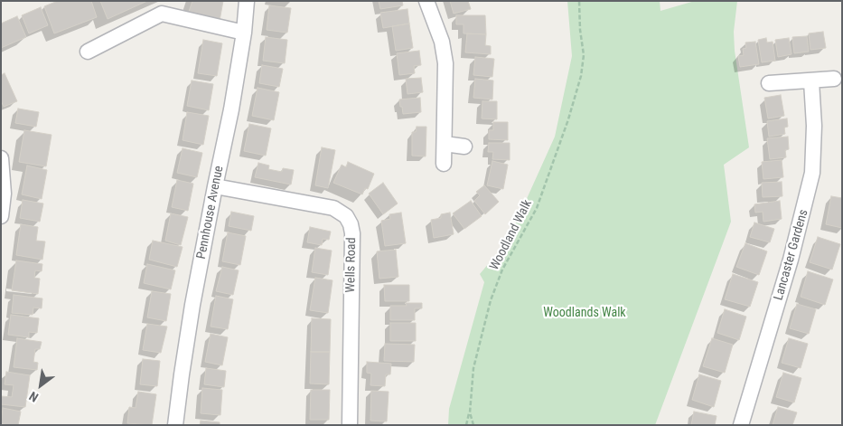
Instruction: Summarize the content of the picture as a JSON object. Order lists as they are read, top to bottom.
{
  "streets": {
    "street": ["Pennhouse Avenue", "Lancaster Gardens", "Wells Road"],
    "path": ["Woodland Walk"]
  },
  "crossings": [
    ["Pennhouse Avenue", "Wells Road"]
  ],
  "parks": ["Woodlands Walk"],
  "north": "bottom left"
}
